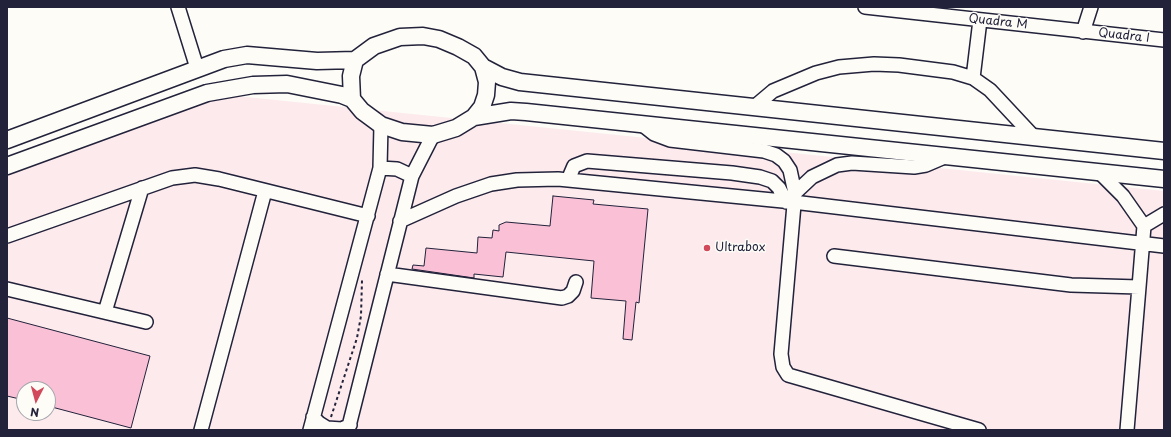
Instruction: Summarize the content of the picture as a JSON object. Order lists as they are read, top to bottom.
{
  "streets": {
    "street": ["Quadra M", "Quadra I"]
  },
  "crossings": [
    ["Quadra M", "Quadra I"]
  ],
  "places": ["Ultrabox"],
  "north": "bottom"
}
